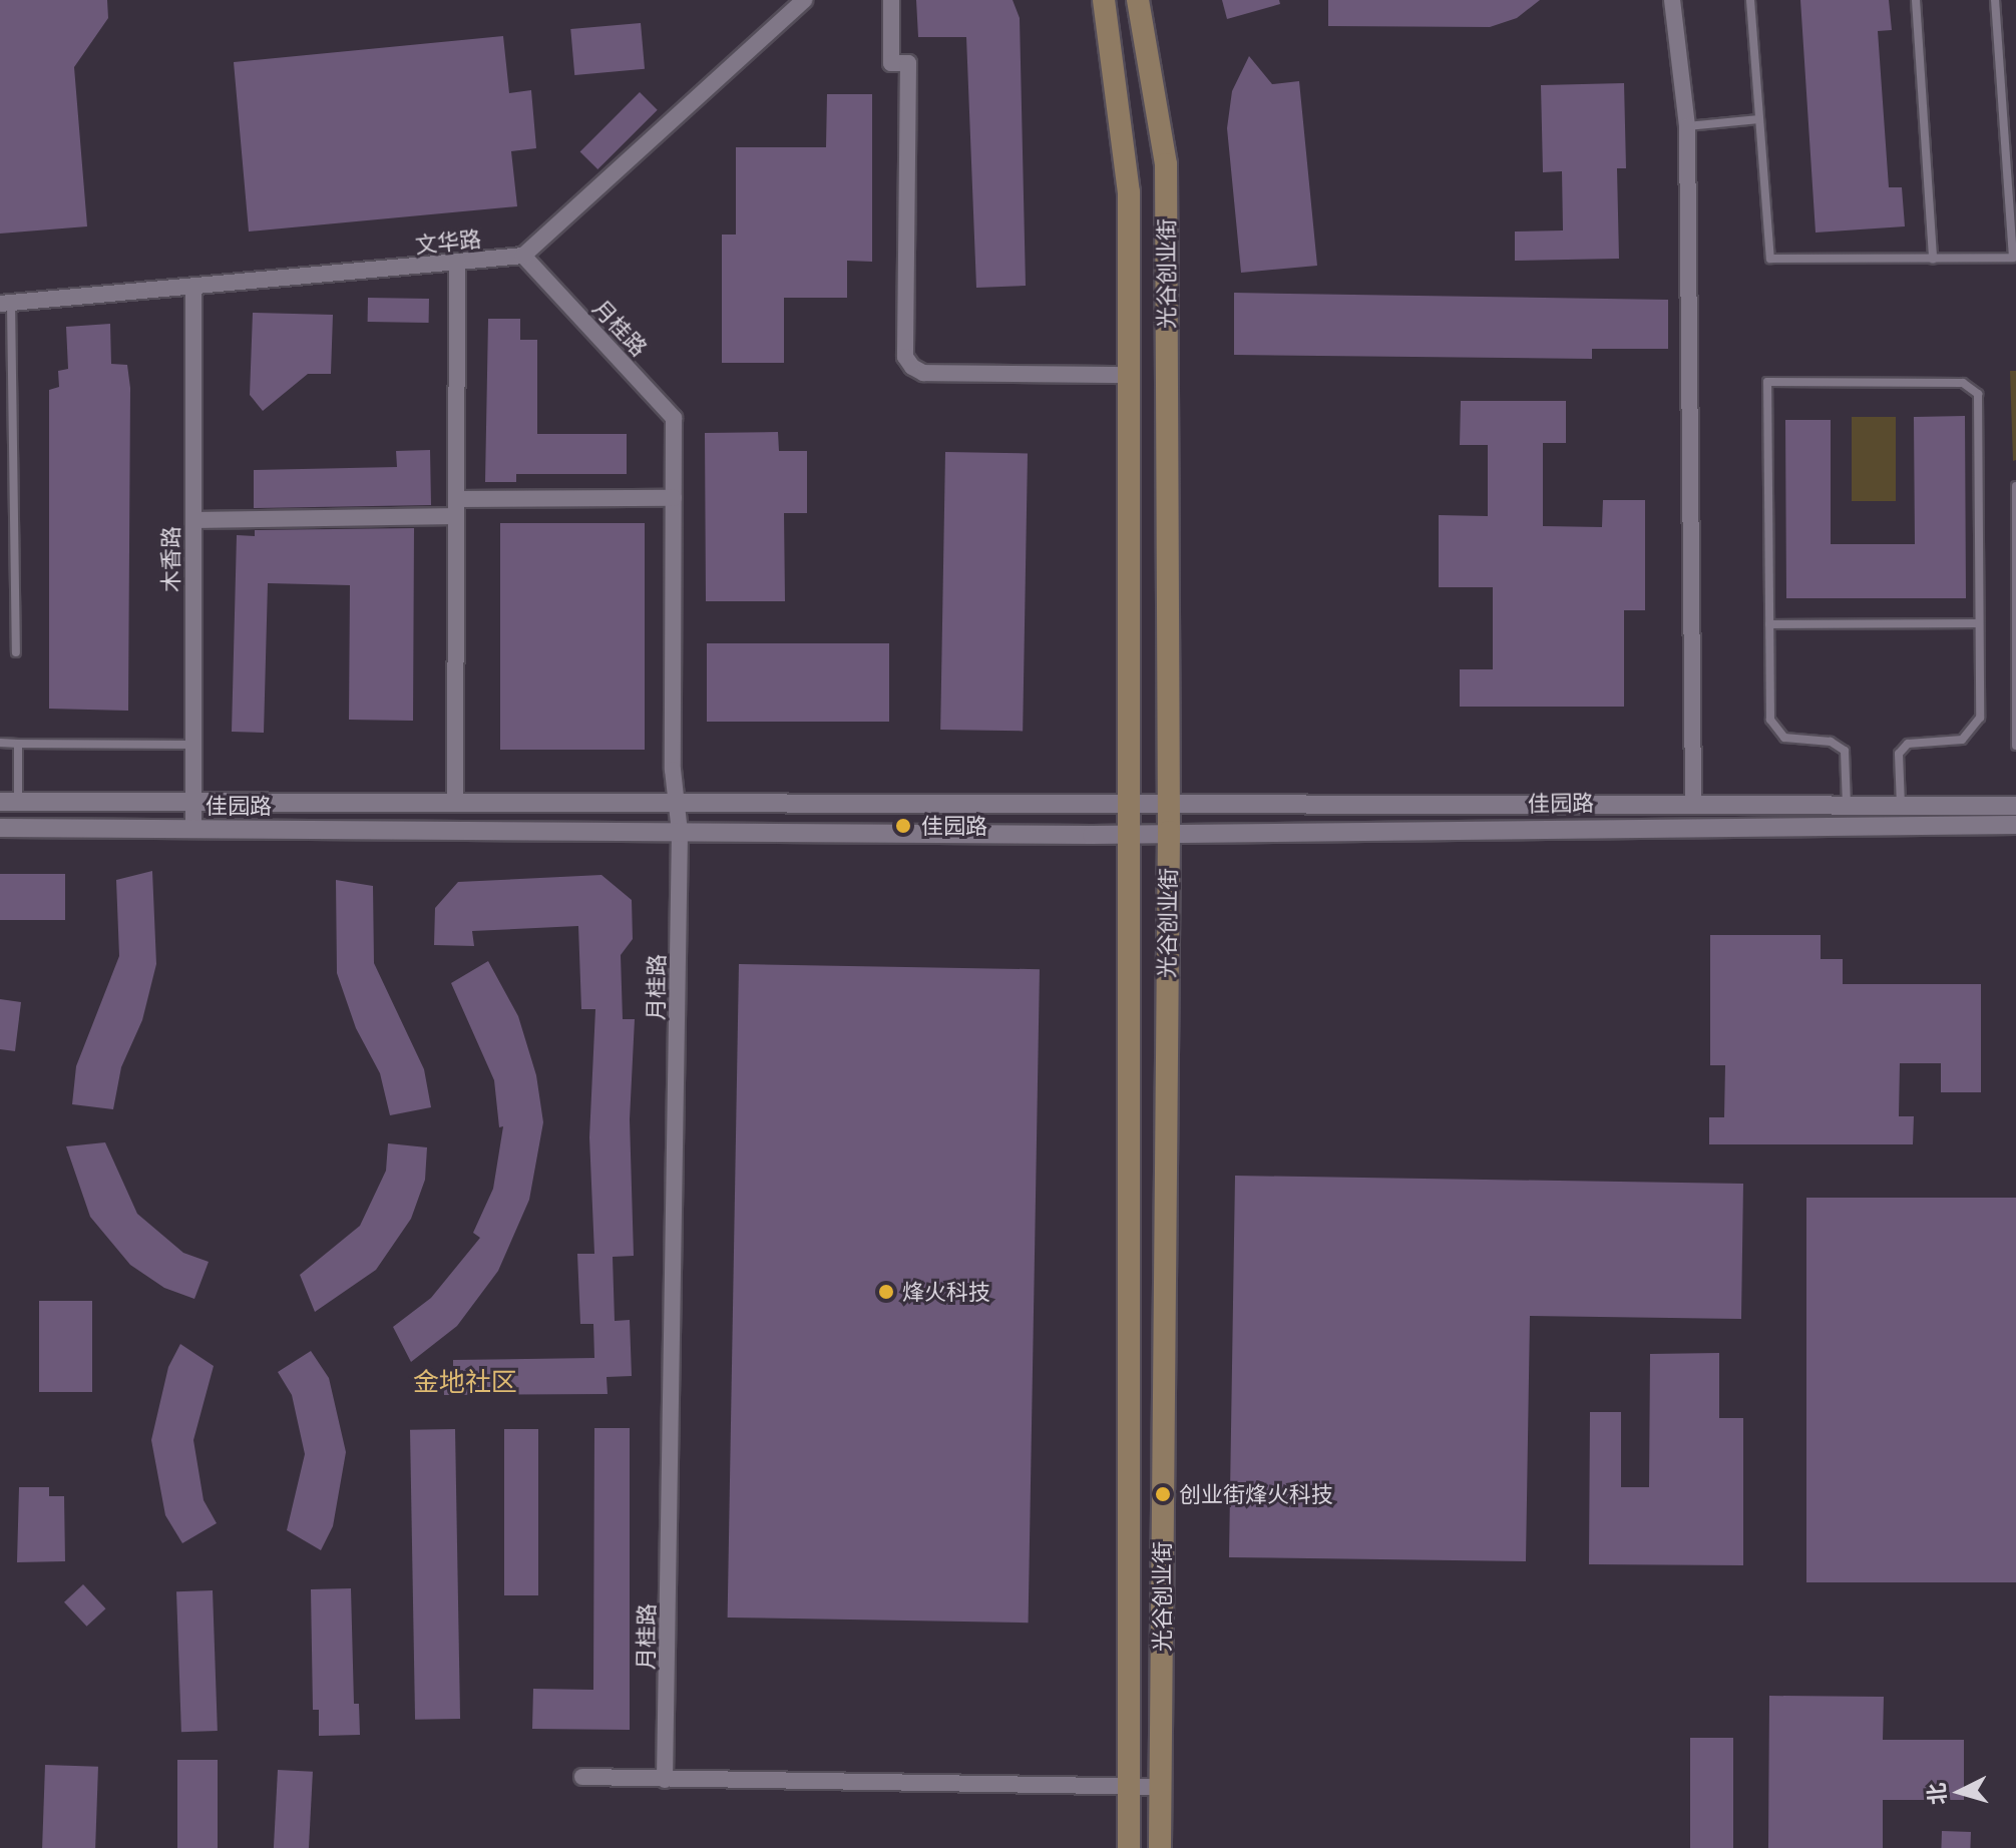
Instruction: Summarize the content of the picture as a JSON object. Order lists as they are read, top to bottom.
{
  "streets": {
    "main road": ["光谷创业街"],
    "street": [
      "文华路",
      "月桂路",
      "木香路",
      "佳园路"
    ]
  },
  "crossings": [
    ["文华路", "月桂路"],
    ["文华路", "木香路"],
    ["光谷创业街", "佳园路"],
    ["月桂路", "佳园路"],
    ["木香路", "佳园路"]
  ],
  "districts": ["金地社区"],
  "places": ["佳园路", "烽火科技", "创业街烽火科技"],
  "north": "left"
}
